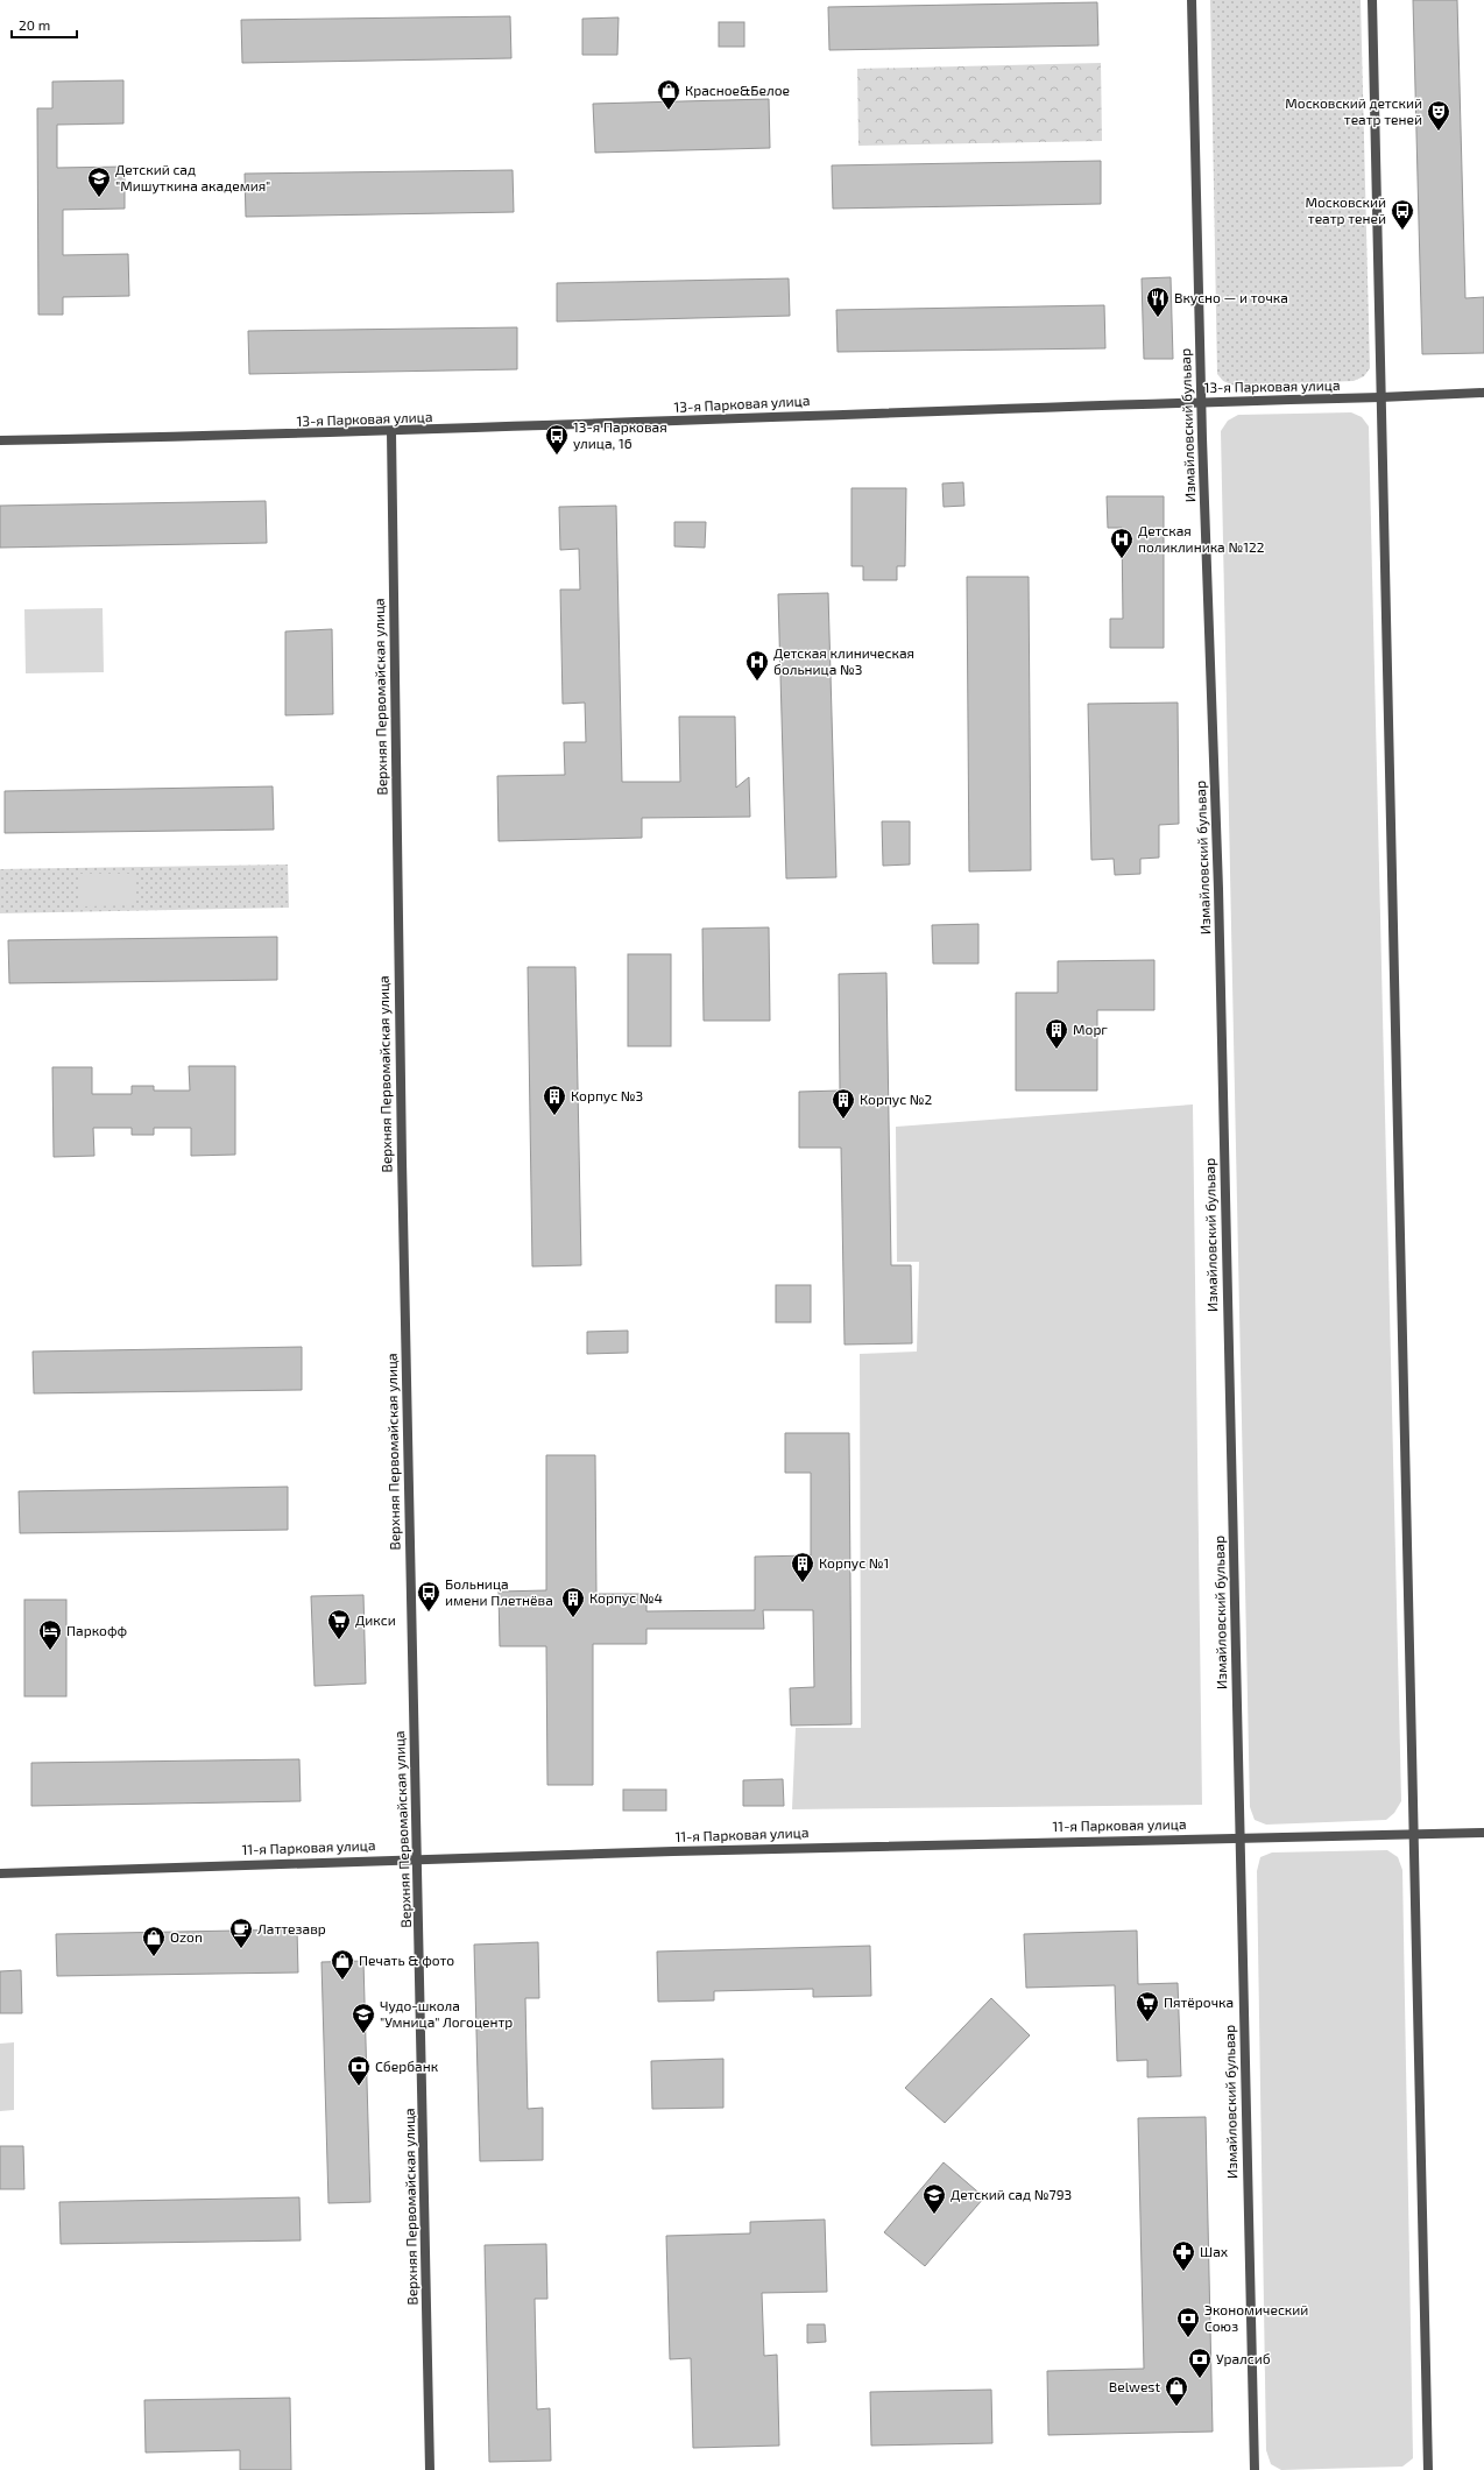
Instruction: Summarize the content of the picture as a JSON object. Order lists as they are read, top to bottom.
{
  "streets": {
    "street": [
      "13-я Парковая улица",
      "Измайловский бульвар",
      "Верхняя Первомайская улица",
      "11-я Парковая улица"
    ]
  },
  "crossings": [
    ["13-я Парковая улица", "Измайловский бульвар"],
    ["13-я Парковая улица", "Верхняя Первомайская улица"],
    ["Измайловский бульвар", "11-я Парковая улица"],
    ["Верхняя Первомайская улица", "11-я Парковая улица"]
  ],
  "places": {
    "shop": [
      "Красное&Белое",
      "Ozon",
      "Печать & фото",
      "Belwest"
    ],
    "theatre": ["Московский детский театр теней"],
    "school or university": ["Детский сад \"Мишуткина академия\"", "Чудо-школа \"Умница\" Логоцентр", "Детский сад №793"],
    "bus stop": ["Московский театр теней", "13-я Парковая улица, 16", "Больница имени Плетнёва"],
    "restaurant": ["Вкусно — и точка"],
    "hospital": ["Детская поликлиника №122", "Детская клиническая больница №3"],
    "building": [
      "Морг",
      "Корпус №3",
      "Корпус №2",
      "Корпус №1",
      "Корпус №4"
    ],
    "supermarket": ["Дикси", "Пятёрочка"],
    "hotel": ["Паркофф"],
    "cafe": ["Латтезавр"],
    "bank": ["Сбербанк", "Экономический Союз", "Уралсиб"],
    "pharmacy": ["Шах"]
  },
  "scale_bar": "20 m"
}
